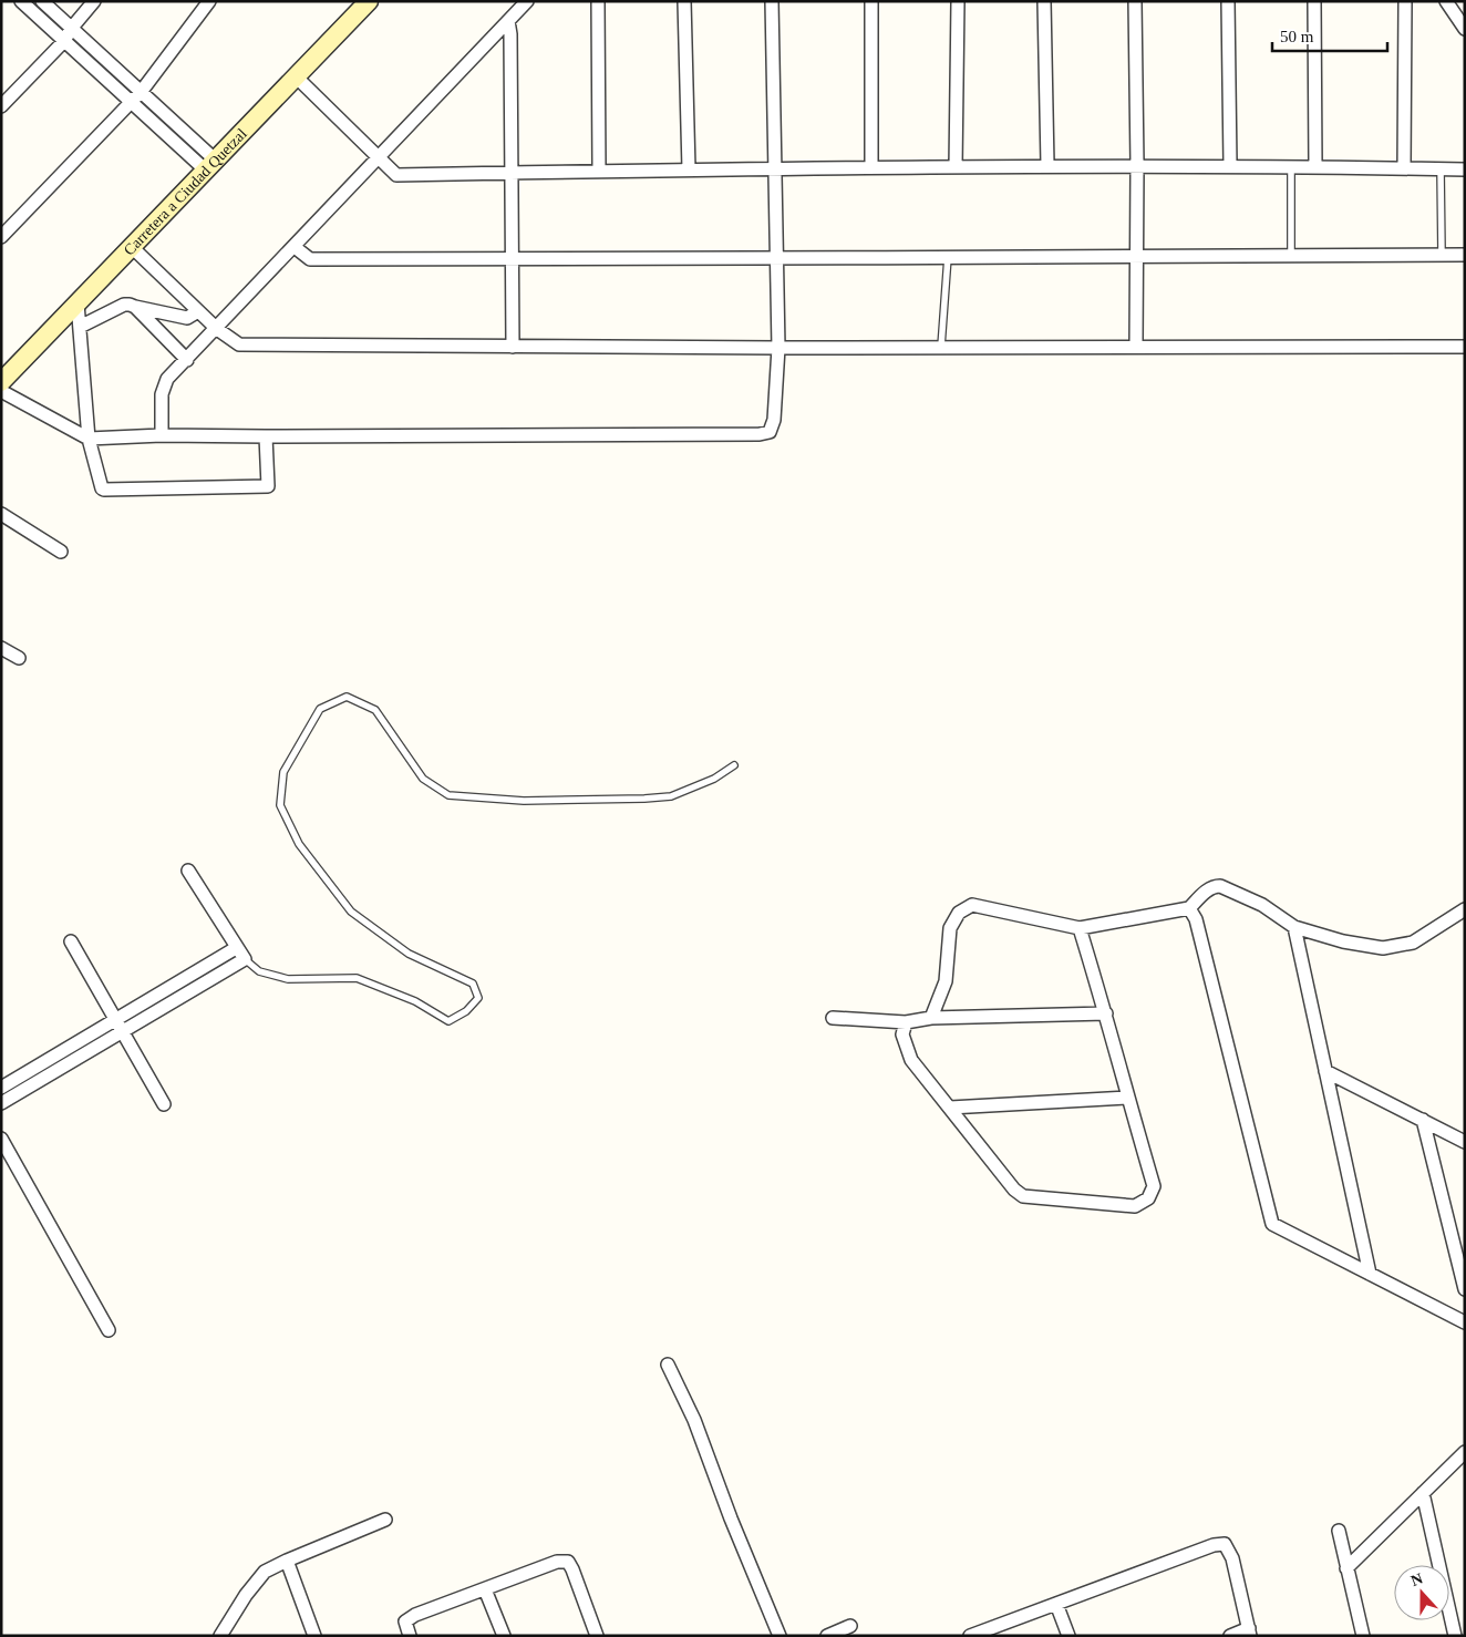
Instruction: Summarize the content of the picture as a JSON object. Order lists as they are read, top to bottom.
{
  "streets": {
    "main road": ["Carretera a Ciudad Quetzal"]
  },
  "scale_bar": "50 m",
  "north": "top"
}
